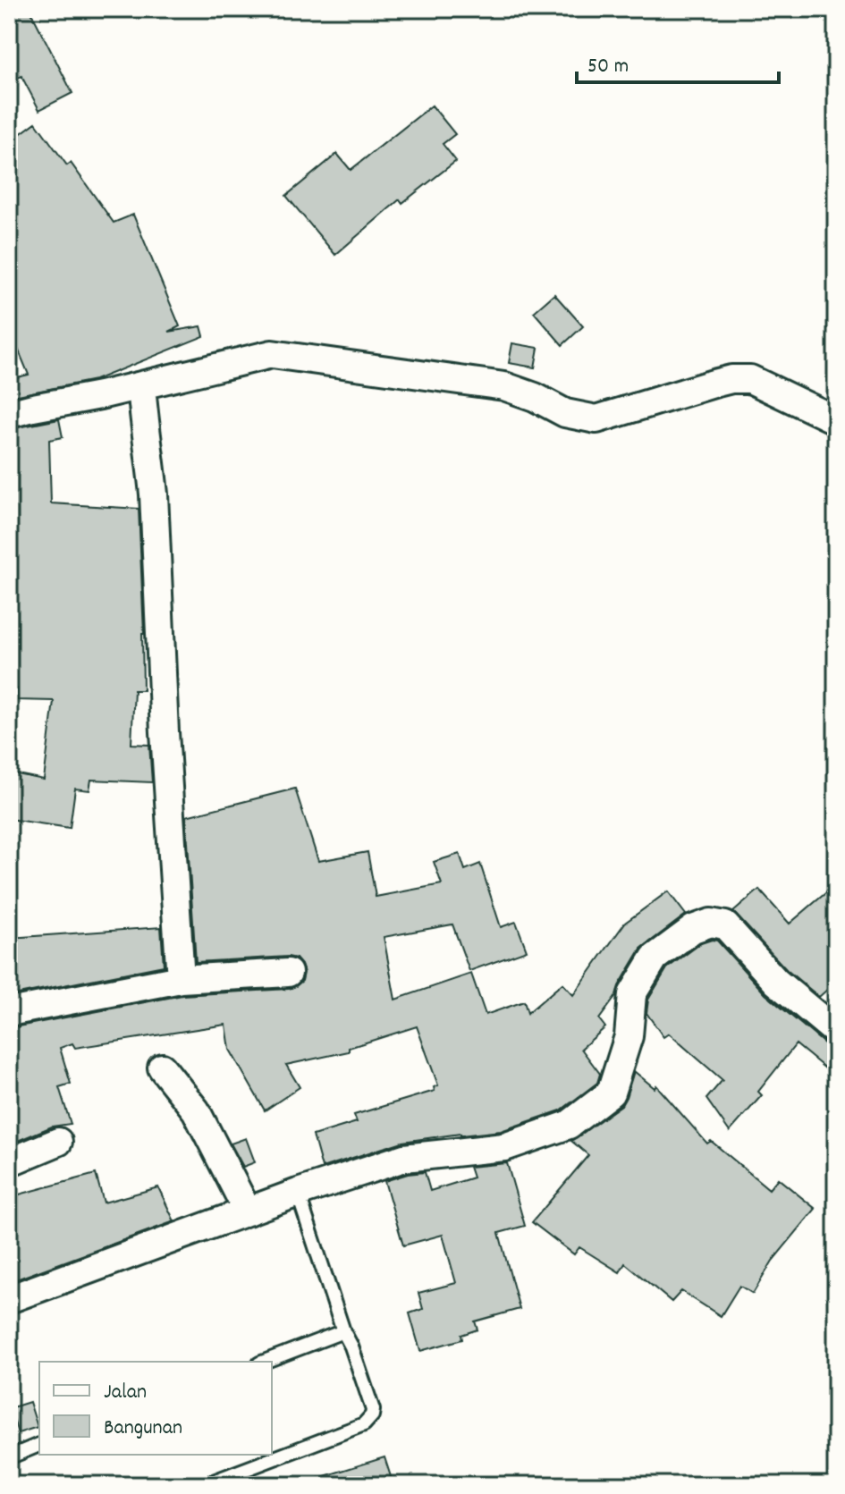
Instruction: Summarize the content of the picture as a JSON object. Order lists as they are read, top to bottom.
{
  "legend": ["Jalan", "Bangunan"],
  "scale_bar": "50 m"
}
